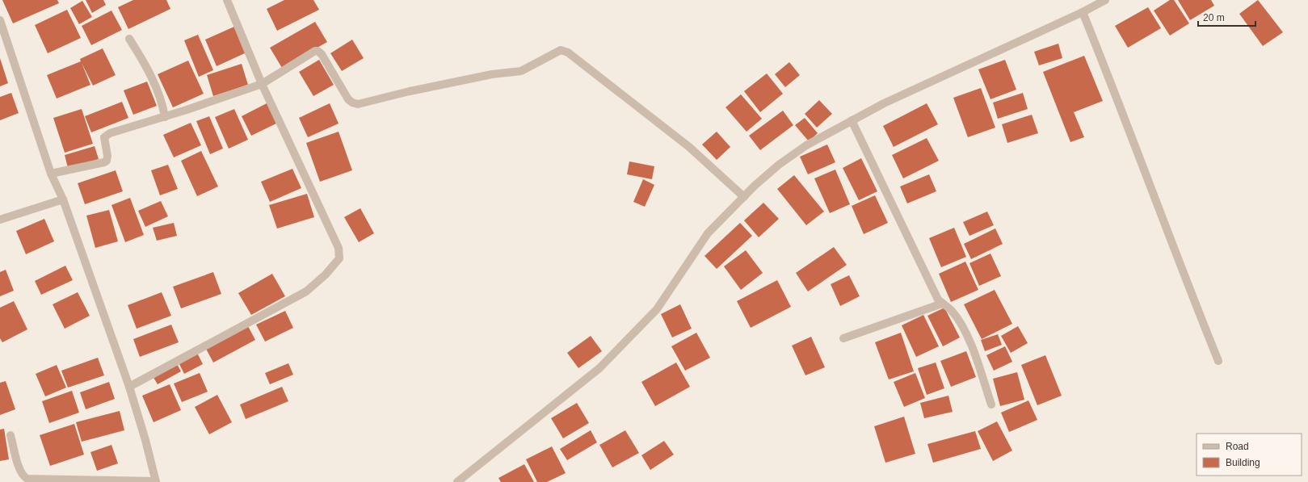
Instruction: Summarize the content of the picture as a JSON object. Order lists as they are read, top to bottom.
{
  "legend": ["Road", "Building"],
  "scale_bar": "20 m"
}
